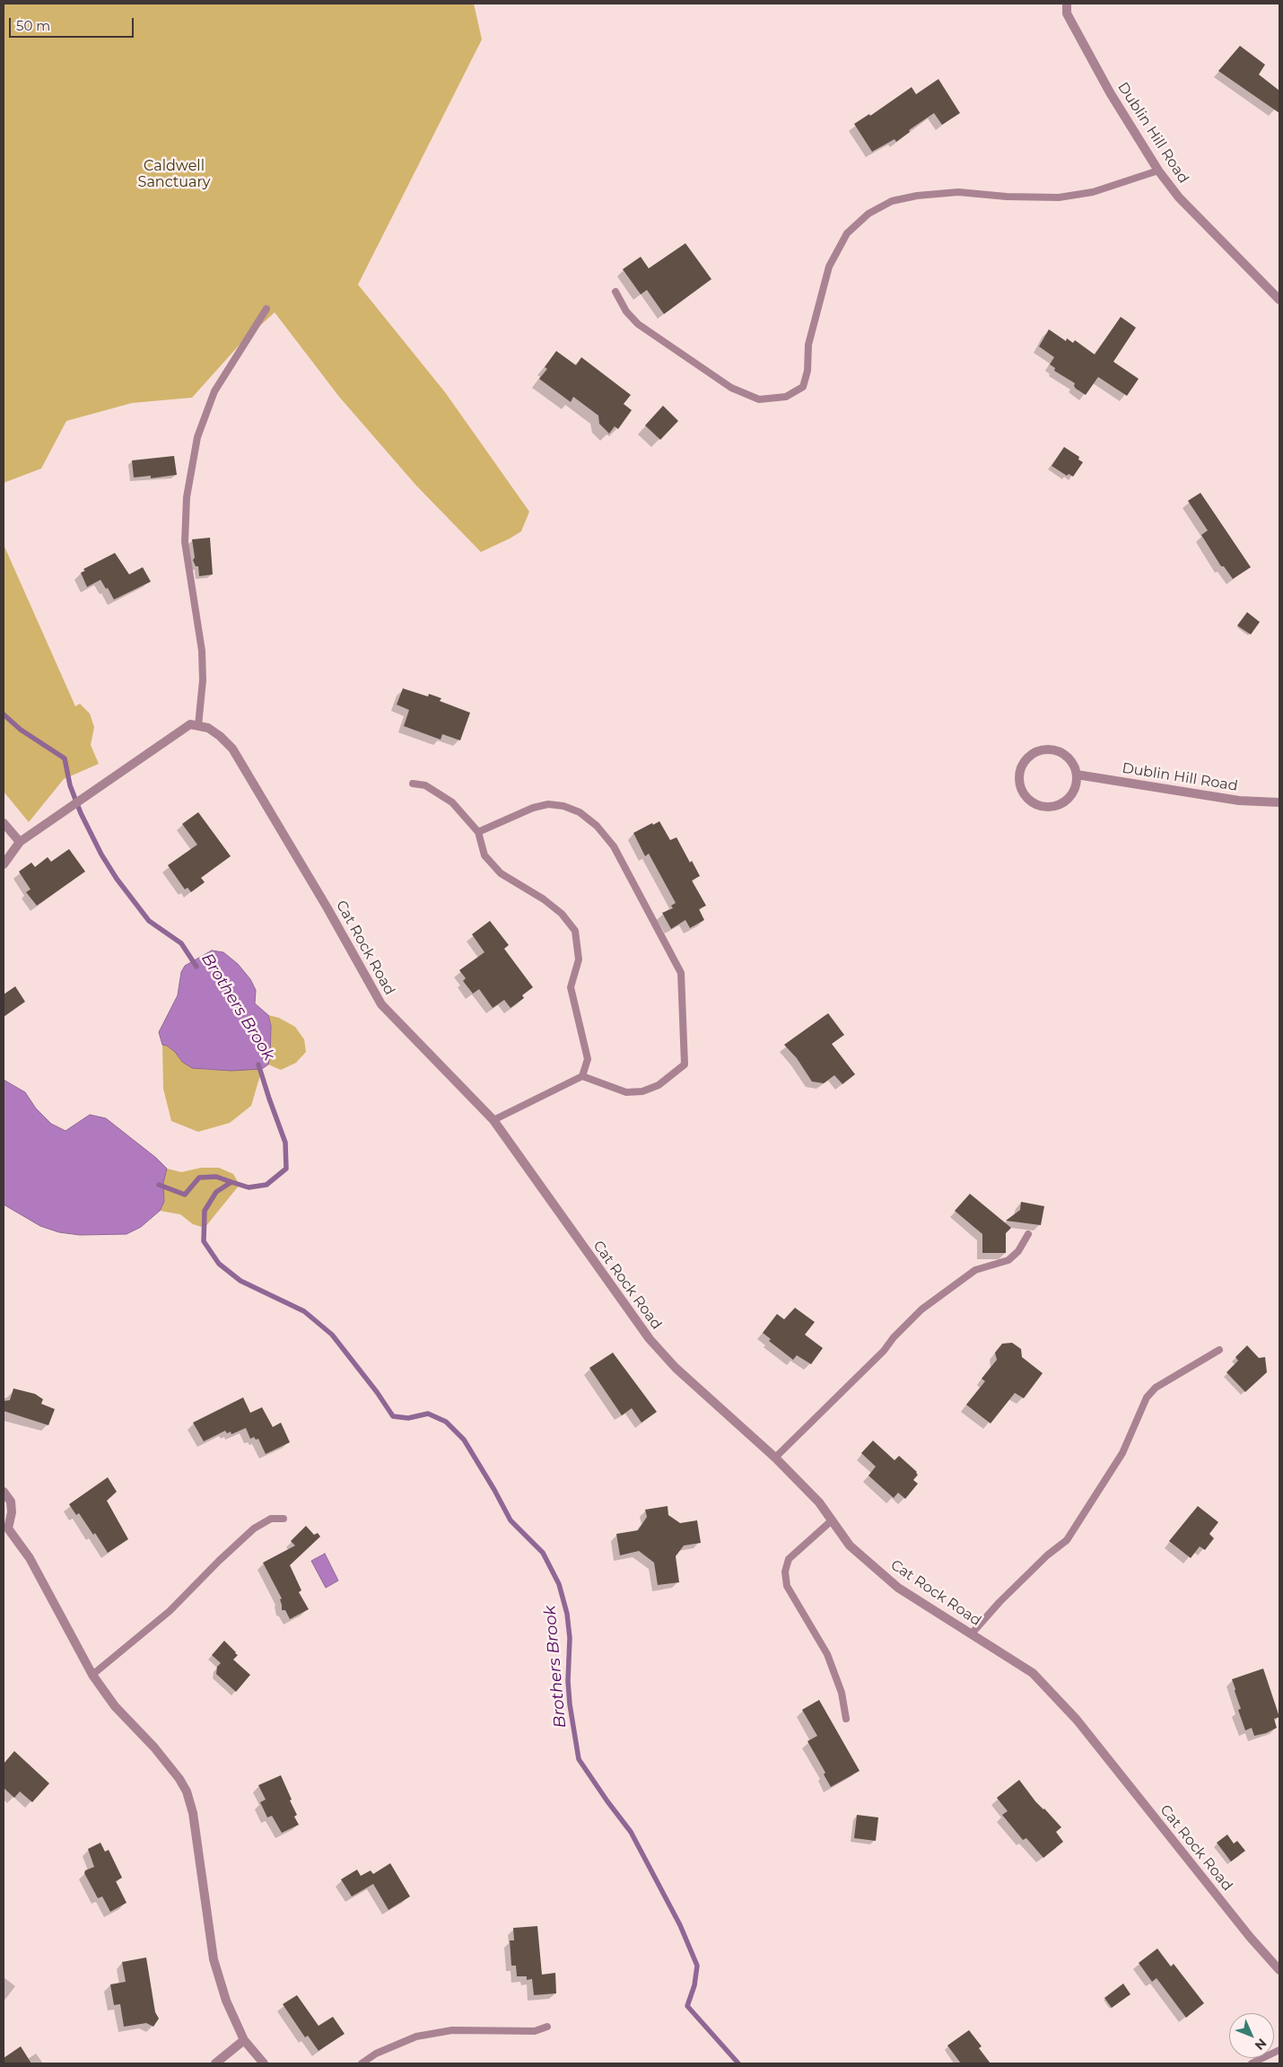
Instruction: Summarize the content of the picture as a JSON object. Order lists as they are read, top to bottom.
{
  "streets": {
    "street": ["Dublin Hill Road", "Cat Rock Road"]
  },
  "water": ["Brothers Brook"],
  "parks": ["Caldwell Sanctuary"],
  "scale_bar": "50 m",
  "north": "bottom right"
}
